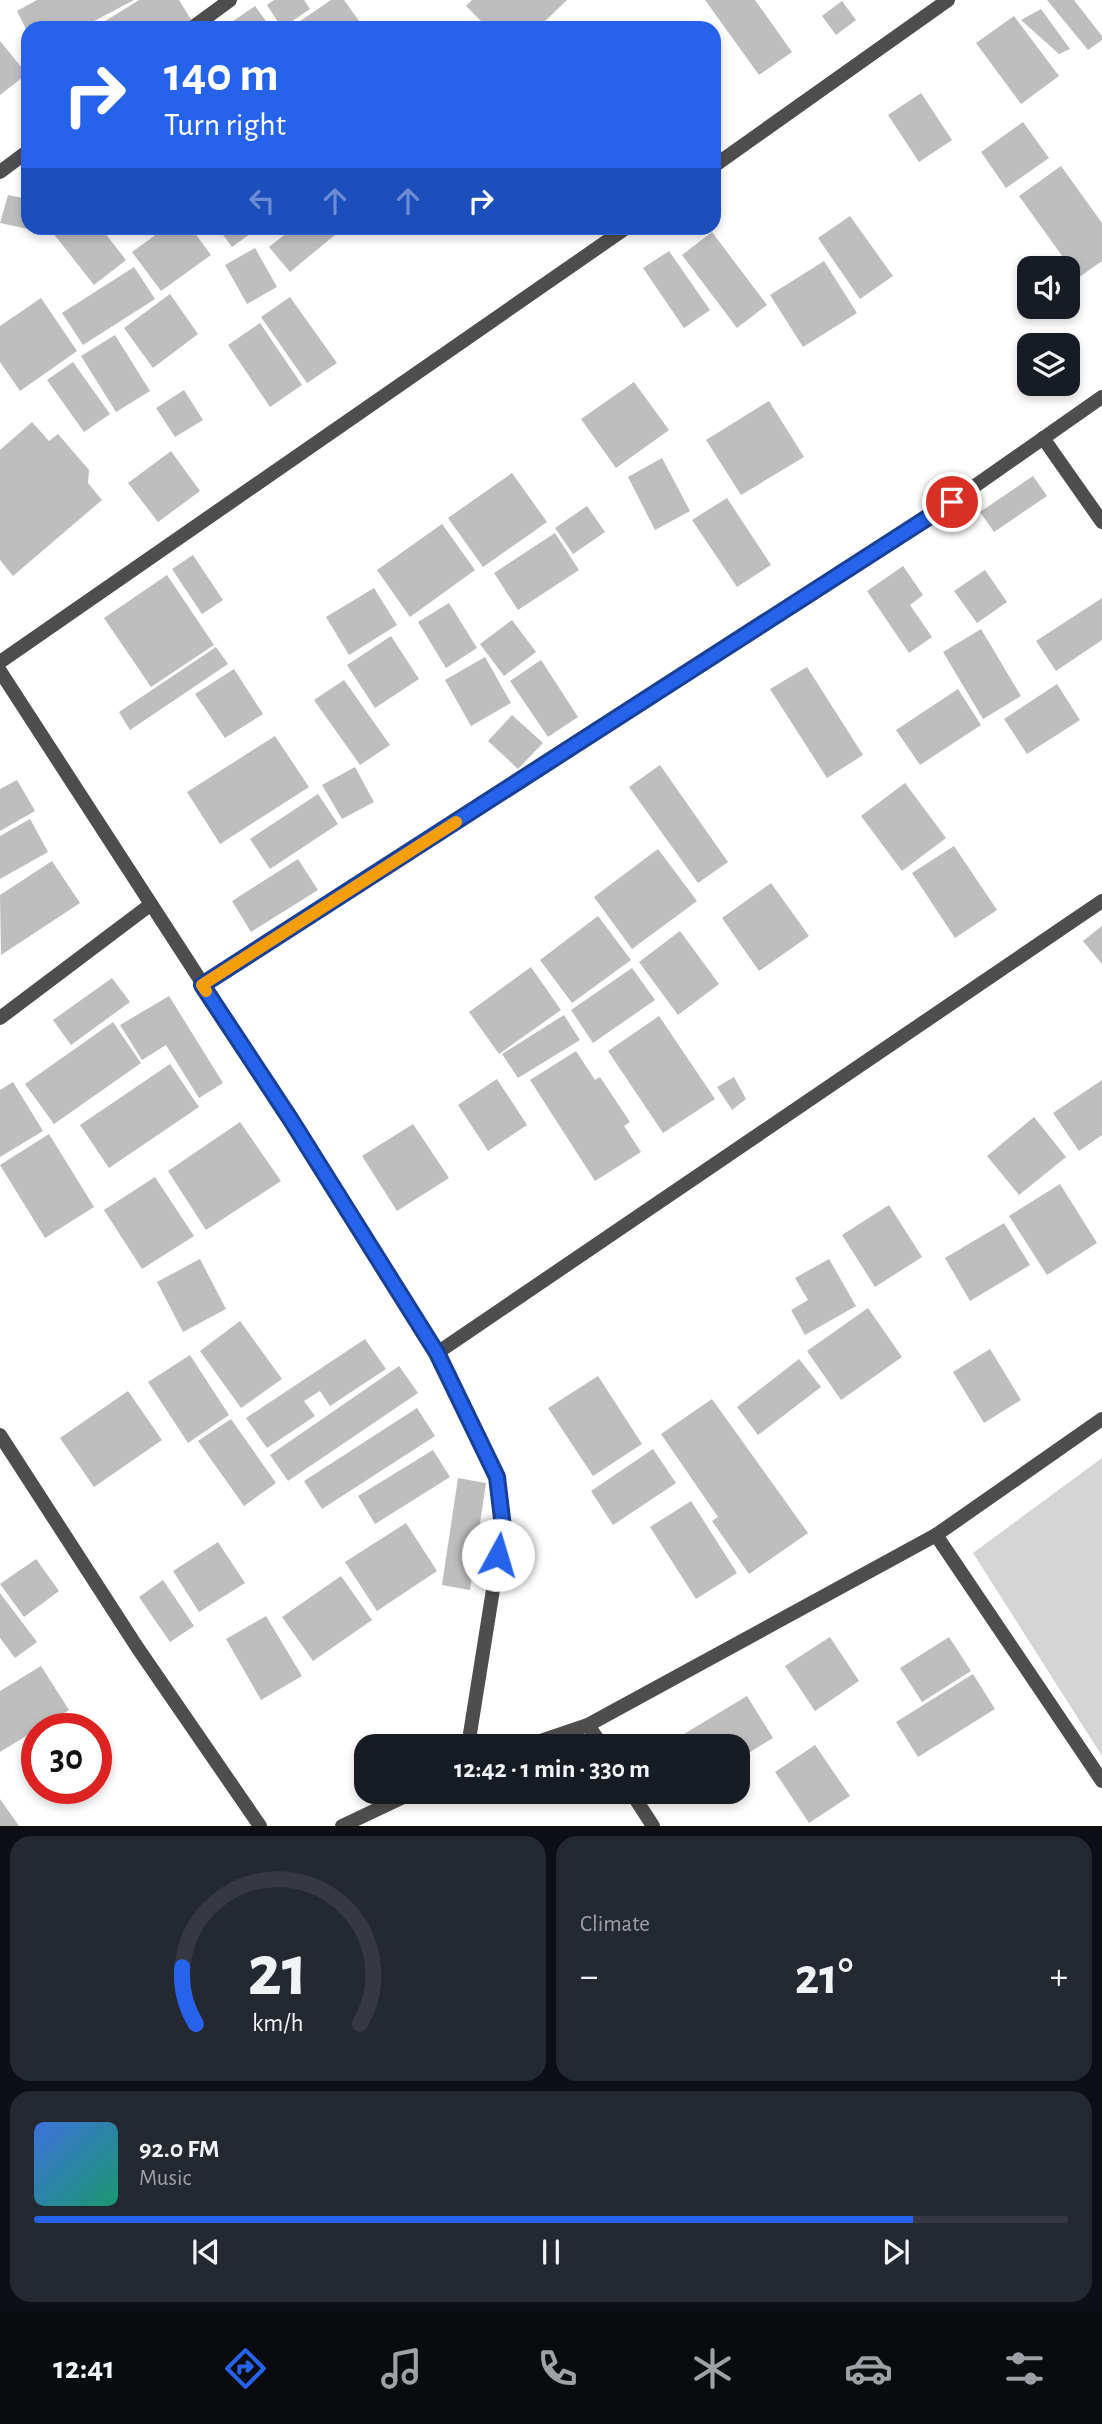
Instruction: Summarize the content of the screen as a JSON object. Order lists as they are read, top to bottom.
{
  "page": {
    "turn": ["140 m", "Turn right"],
    "limit": "30",
    "trip": "12:42 · 1 min · 330 m",
    "tile": "Climate",
    "heat": ["−", "21°", "+"],
    "song": ["92.0 FM", "Music"],
    "tabs": "12:41",
    "gauge": ["21", "km/h"]
  }
}
